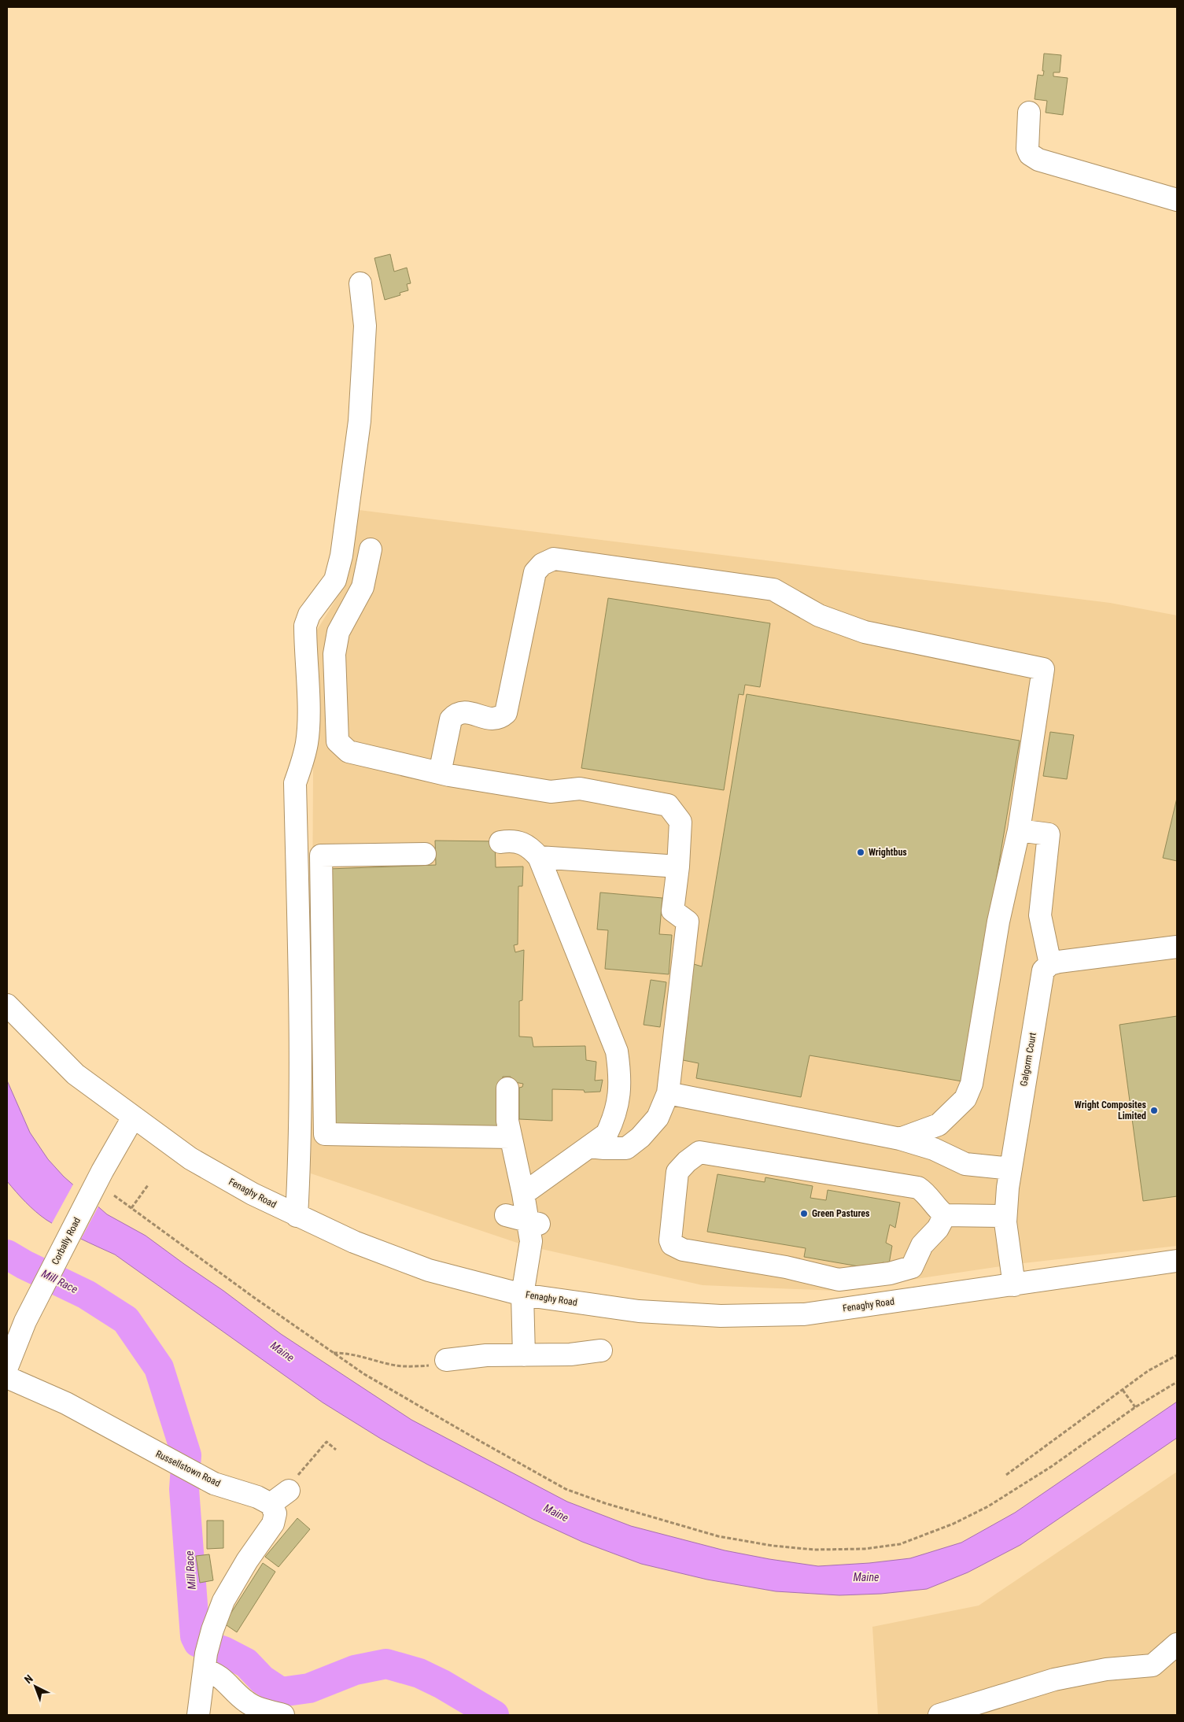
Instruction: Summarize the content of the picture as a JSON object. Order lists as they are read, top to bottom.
{
  "streets": {
    "street": [
      "Galgorm Court",
      "Fenaghy Road",
      "Corbally Road",
      "Russellstown Road"
    ]
  },
  "crossings": [
    ["Galgorm Court", "Fenaghy Road"],
    ["Fenaghy Road", "Corbally Road"]
  ],
  "water": ["Mill Race", "Maine"],
  "places": ["Wrightbus", "Wright Composites Limited", "Green Pastures"],
  "north": "top left"
}
